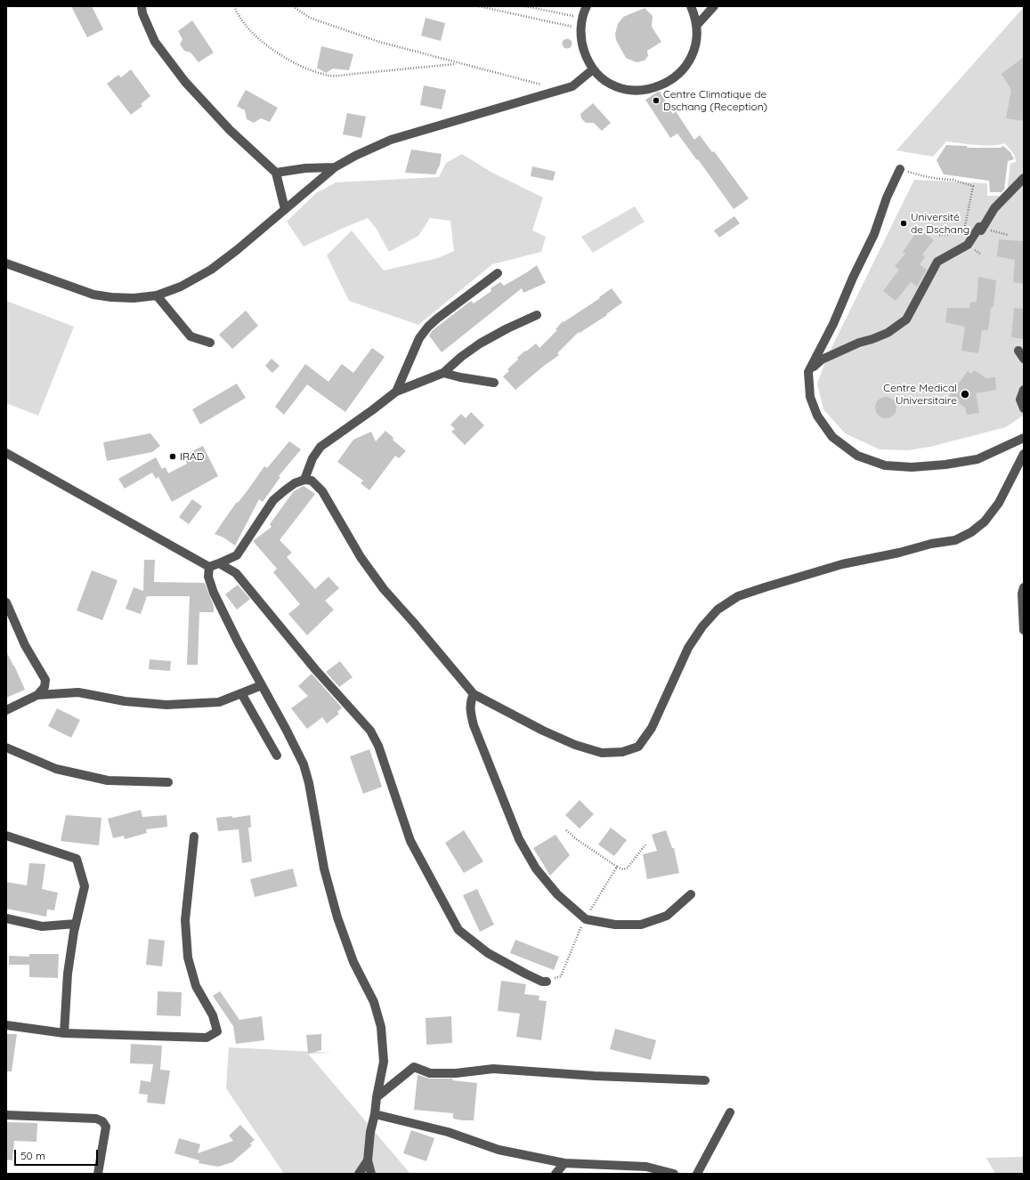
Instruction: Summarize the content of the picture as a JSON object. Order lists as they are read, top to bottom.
{
  "places": [
    "Centre Climatique de Dschang (Reception)",
    "Université de Dschang",
    "Centre Medical Universitaire",
    "IRAD"
  ],
  "scale_bar": "50 m"
}
